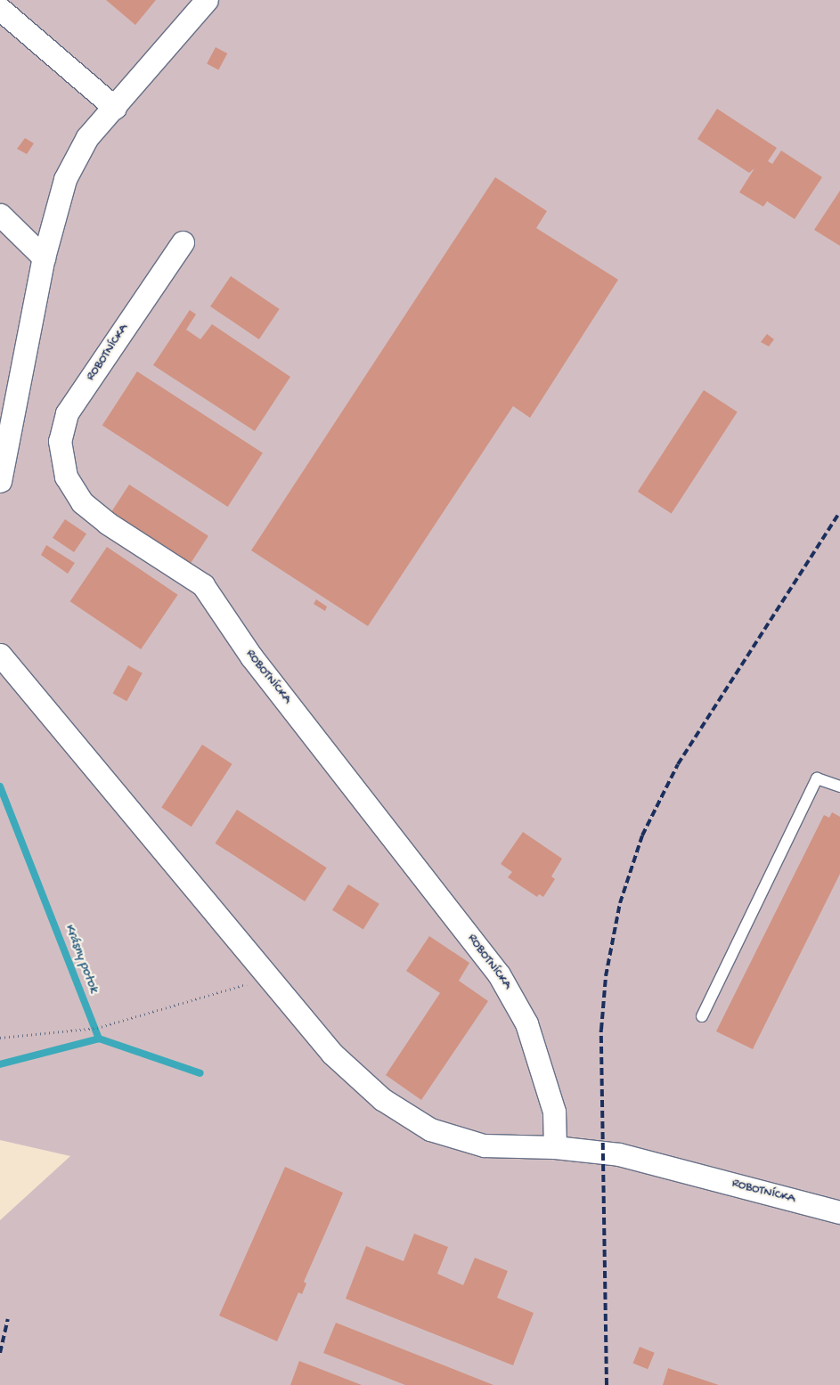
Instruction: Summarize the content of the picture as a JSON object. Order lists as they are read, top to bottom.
{
  "streets": {
    "street": ["ROBOTNÍCKA"]
  },
  "water": ["Krásny potok"]
}
